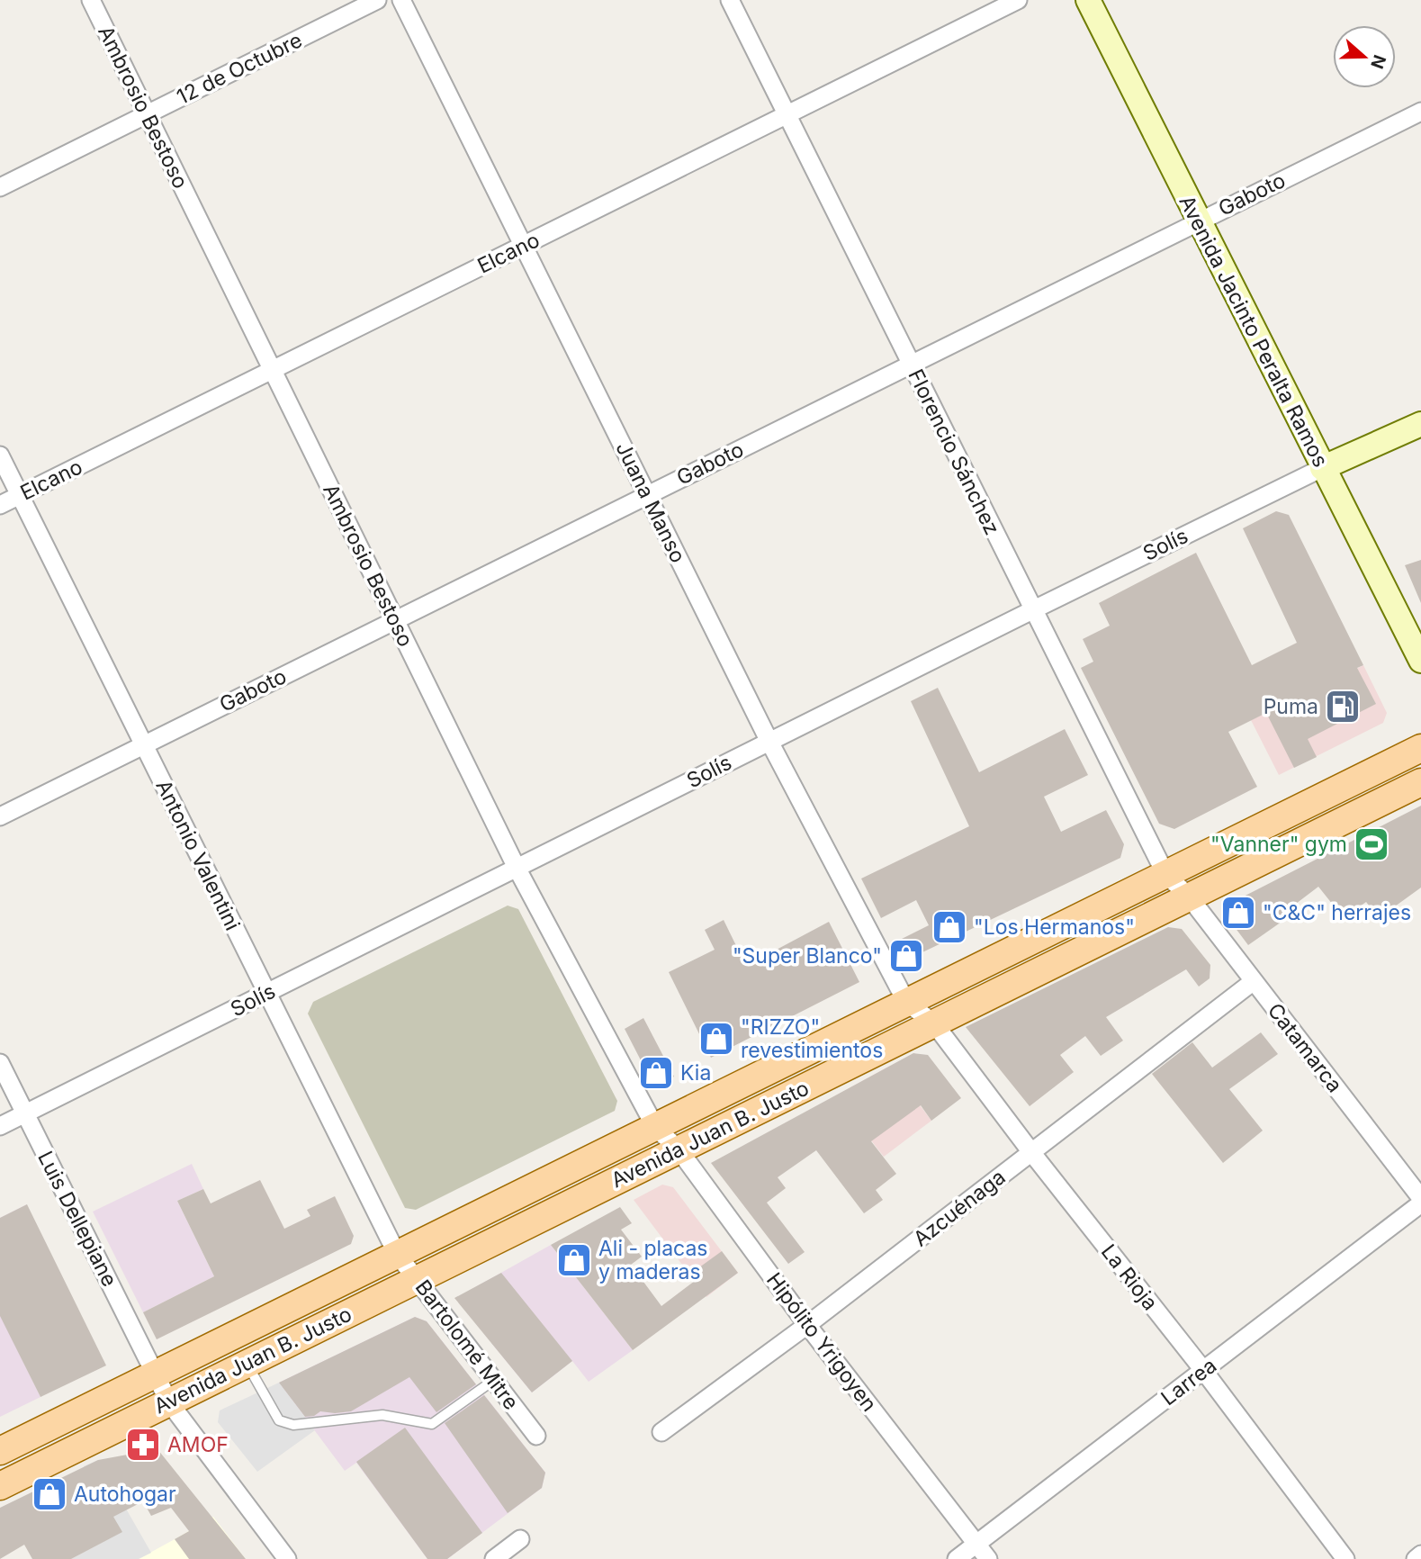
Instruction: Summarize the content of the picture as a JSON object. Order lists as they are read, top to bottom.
{
  "streets": {
    "main road": ["Avenida Jacinto Peralta Ramos", "Solís", "Avenida Juan B. Justo"],
    "street": [
      "12 de Octubre",
      "Ambrosio Bestoso",
      "Gaboto",
      "Elcano",
      "Florencio Sánchez",
      "Juana Manso",
      "Antonio Valentini",
      "Catamarca",
      "Azcuénaga",
      "Luis Dellepiane",
      "La Rioja",
      "Hipólito Yrigoyen",
      "Bartolomé Mitre",
      "Larrea"
    ]
  },
  "crossings": [
    ["12 de Octubre", "Ambrosio Bestoso"],
    ["Ambrosio Bestoso", "Gaboto"],
    ["Ambrosio Bestoso", "Elcano"],
    ["Ambrosio Bestoso", "Solís"],
    ["Ambrosio Bestoso", "Avenida Juan B. Justo"],
    ["Ambrosio Bestoso", "Hipólito Yrigoyen"],
    ["Gaboto", "Avenida Jacinto Peralta Ramos"],
    ["Gaboto", "Florencio Sánchez"],
    ["Gaboto", "Juana Manso"],
    ["Gaboto", "Antonio Valentini"],
    ["Elcano", "Florencio Sánchez"],
    ["Elcano", "Juana Manso"],
    ["Elcano", "Antonio Valentini"],
    ["Avenida Jacinto Peralta Ramos", "Solís"],
    ["Florencio Sánchez", "Solís"],
    ["Florencio Sánchez", "Catamarca"],
    ["Florencio Sánchez", "Avenida Juan B. Justo"],
    ["Juana Manso", "Solís"],
    ["Juana Manso", "Avenida Juan B. Justo"],
    ["Juana Manso", "La Rioja"],
    ["Solís", "Antonio Valentini"],
    ["Solís", "Luis Dellepiane"],
    ["Antonio Valentini", "Avenida Juan B. Justo"],
    ["Antonio Valentini", "Bartolomé Mitre"],
    ["Catamarca", "Avenida Juan B. Justo"],
    ["Catamarca", "Azcuénaga"],
    ["Avenida Juan B. Justo", "Luis Dellepiane"],
    ["Avenida Juan B. Justo", "La Rioja"],
    ["Avenida Juan B. Justo", "Hipólito Yrigoyen"],
    ["Avenida Juan B. Justo", "Bartolomé Mitre"],
    ["Azcuénaga", "La Rioja"],
    ["Azcuénaga", "Hipólito Yrigoyen"],
    ["La Rioja", "Larrea"],
    ["Hipólito Yrigoyen", "Larrea"]
  ],
  "places": {
    "fuel station": ["Puma"],
    "sports": ["\"Vanner\" gym"],
    "shop": [
      "\"C&C\" herrajes",
      "\"Los Hermanos\"",
      "\"Super Blanco\"",
      "\"RIZZO\" revestimientos",
      "Kia",
      "Ali - placas y maderas",
      "Autohogar"
    ],
    "pharmacy": ["AMOF"]
  },
  "north": "right"
}
